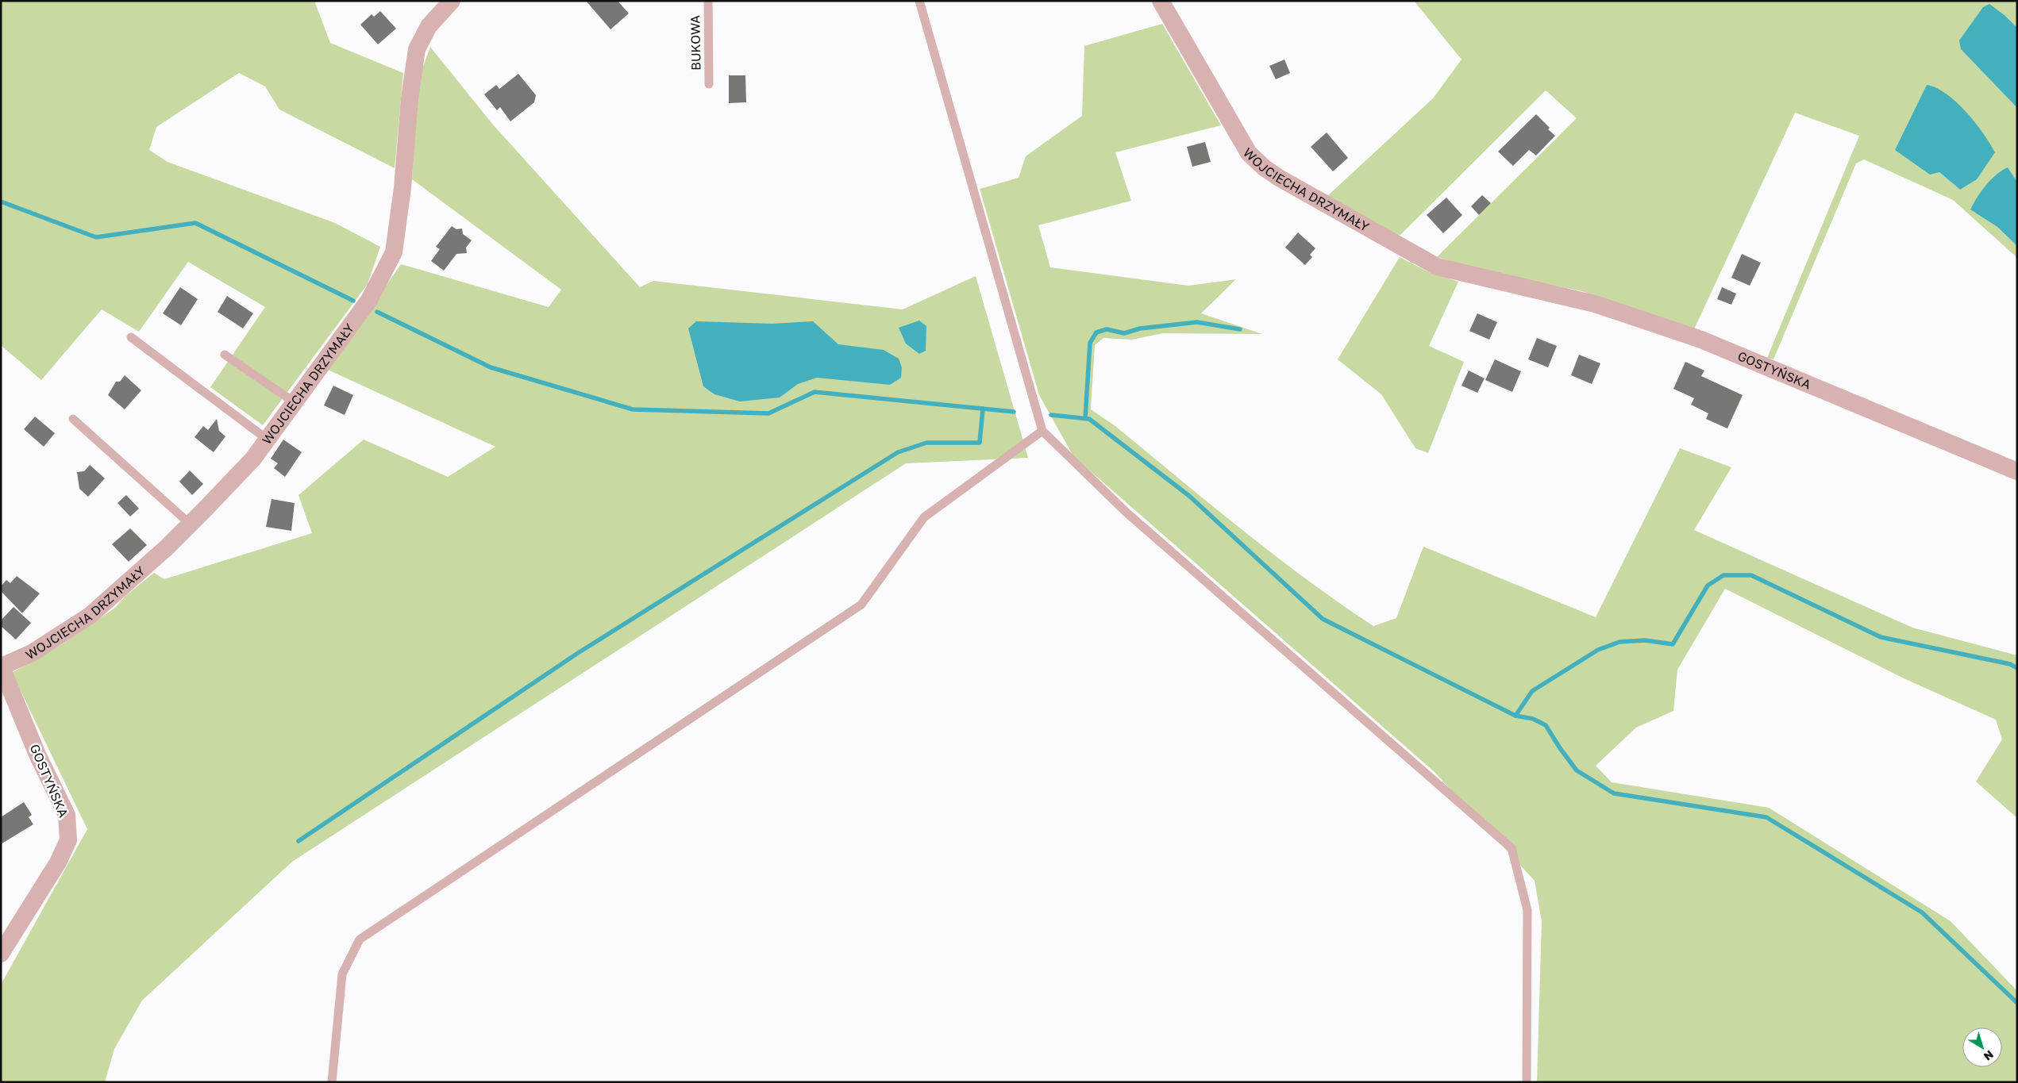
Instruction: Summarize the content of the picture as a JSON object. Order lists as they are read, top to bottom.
{
  "streets": {
    "street": ["WOJCIECHA DRZYMAŁY", "GOSTYŃSKA"],
    "lane": ["BUKOWA"]
  },
  "crossings": [
    ["WOJCIECHA DRZYMAŁY", "GOSTYŃSKA"]
  ],
  "north": "bottom right"
}
